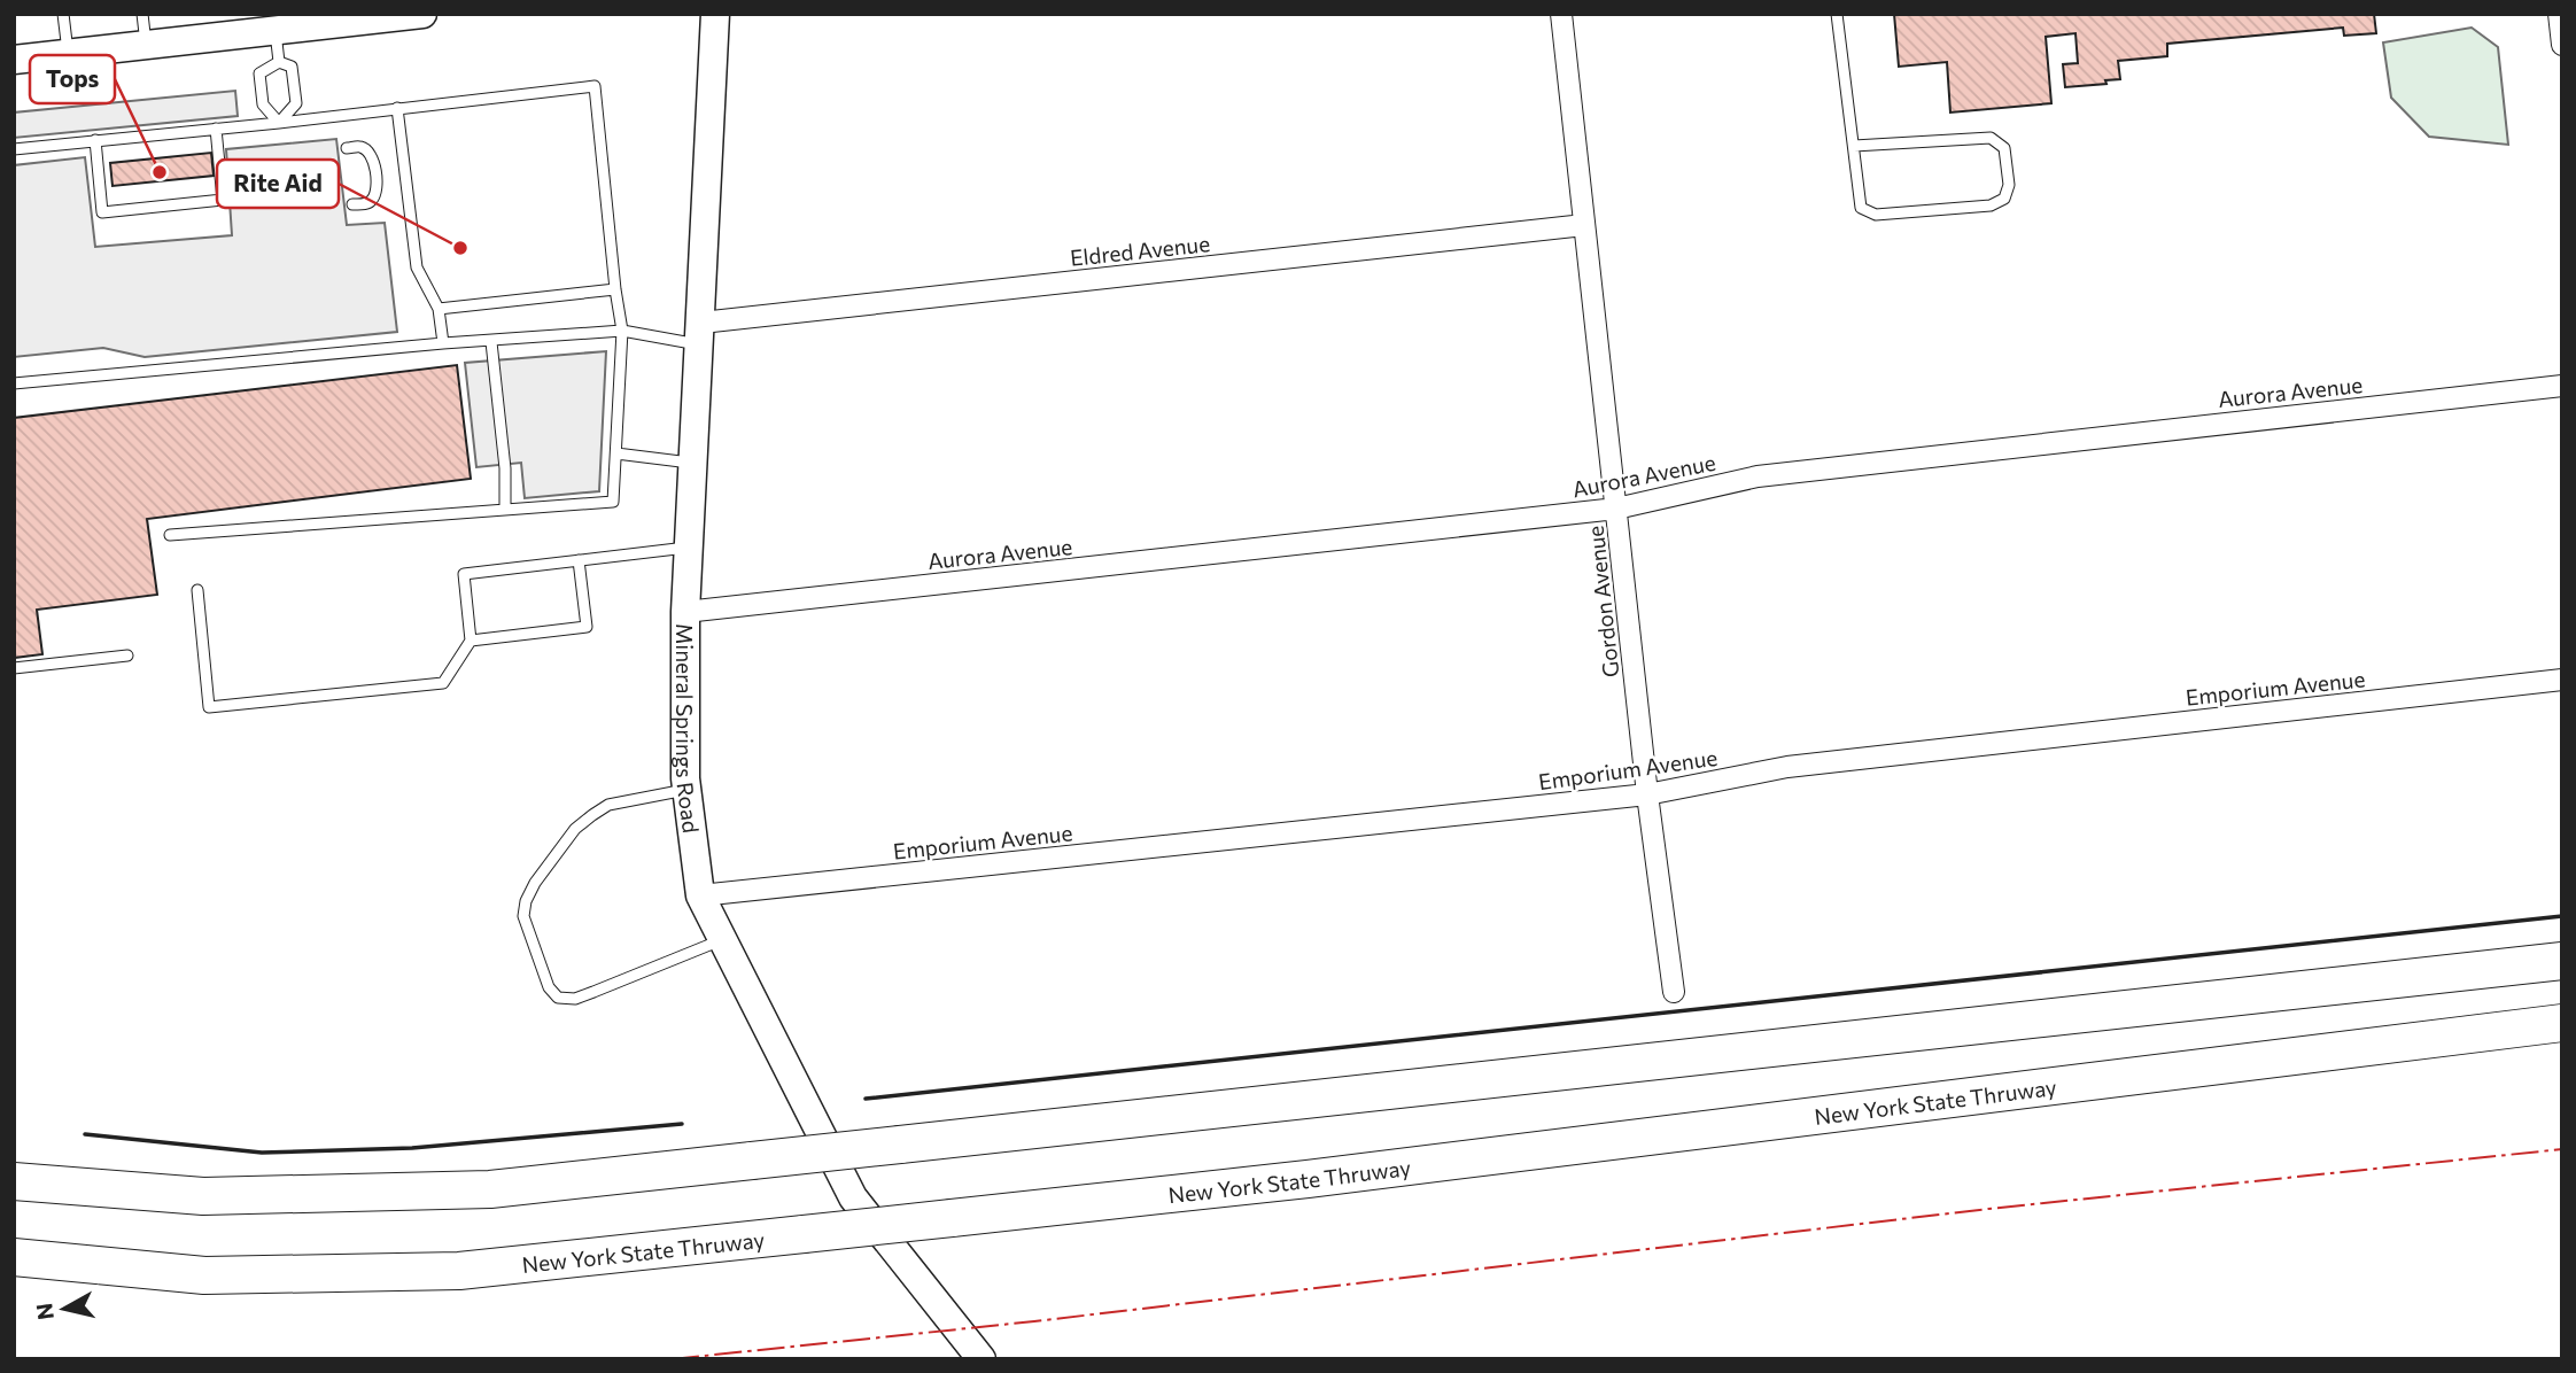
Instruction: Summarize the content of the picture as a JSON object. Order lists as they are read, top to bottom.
{
  "streets": {
    "highway": ["New York State Thruway"],
    "street": [
      "Eldred Avenue",
      "Aurora Avenue",
      "Gordon Avenue",
      "Emporium Avenue",
      "Mineral Springs Road"
    ]
  },
  "crossings": [
    ["Eldred Avenue", "Gordon Avenue"],
    ["Eldred Avenue", "Mineral Springs Road"],
    ["Aurora Avenue", "Gordon Avenue"],
    ["Aurora Avenue", "Mineral Springs Road"],
    ["Gordon Avenue", "Emporium Avenue"],
    ["Emporium Avenue", "Mineral Springs Road"]
  ],
  "places": ["Tops", "Rite Aid"],
  "north": "left"
}
